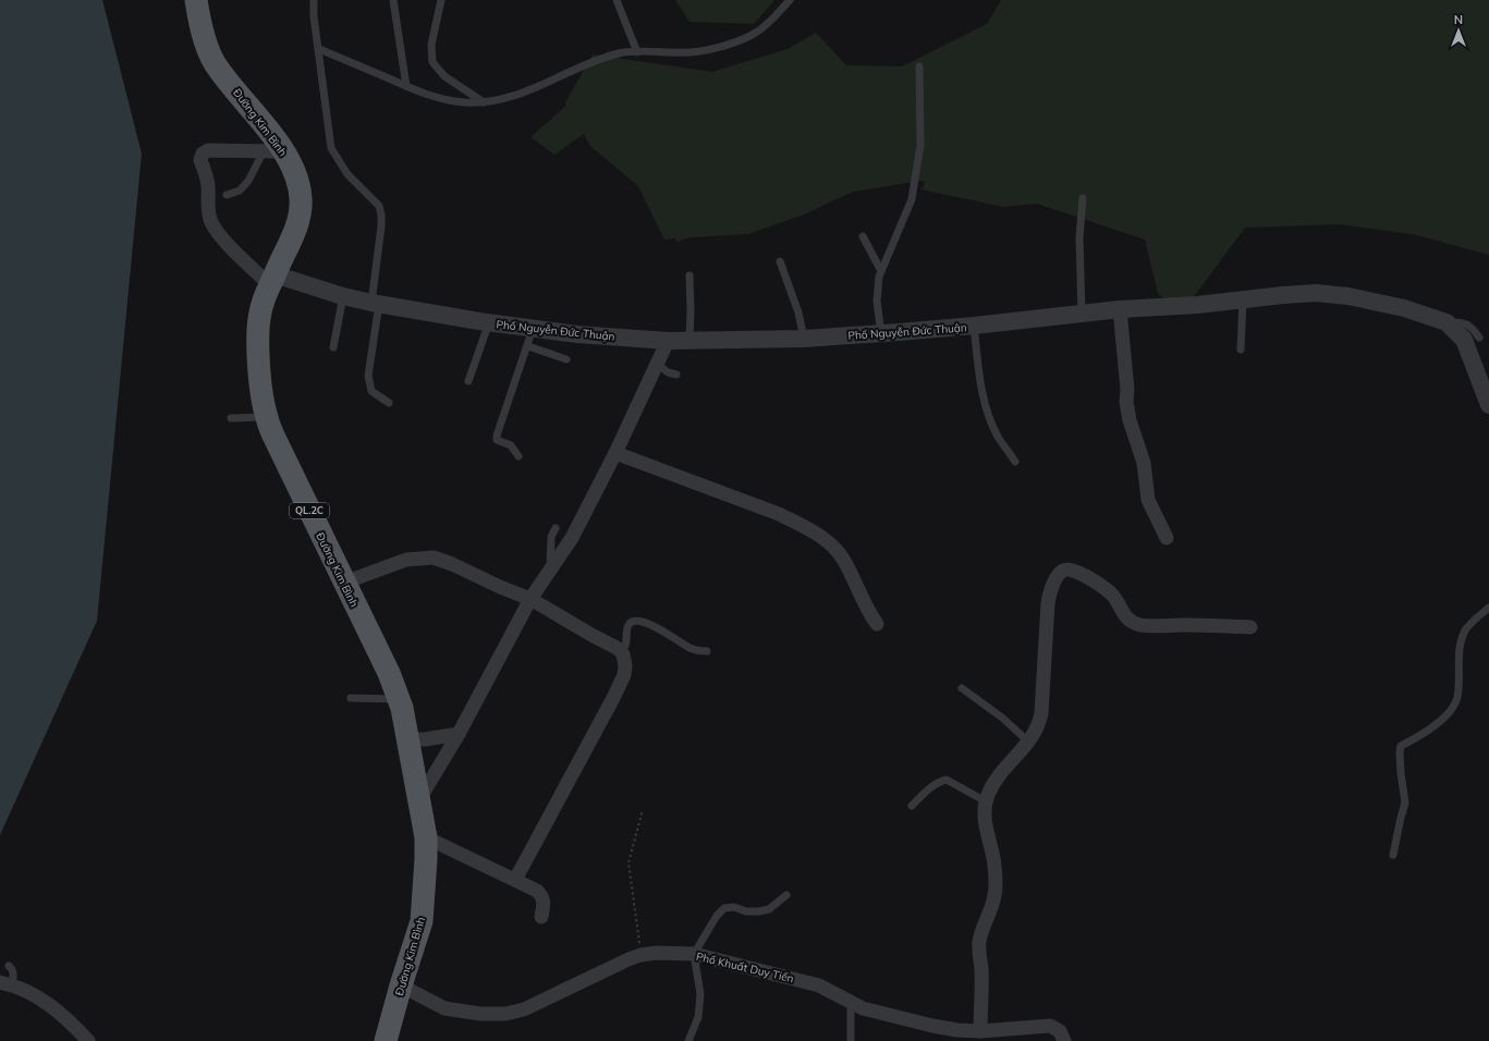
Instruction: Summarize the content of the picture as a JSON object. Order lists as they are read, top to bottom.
{
  "streets": {
    "main road": ["Đường Kim Bình", "QL.2C"],
    "street": ["Phố Nguyễn Đức Thuận", "Phố Khuất Duy Tiến"]
  },
  "crossings": [
    ["Đường Kim Bình", "Phố Nguyễn Đức Thuận"],
    ["Đường Kim Bình", "Phố Khuất Duy Tiến"]
  ],
  "north": "top"
}
